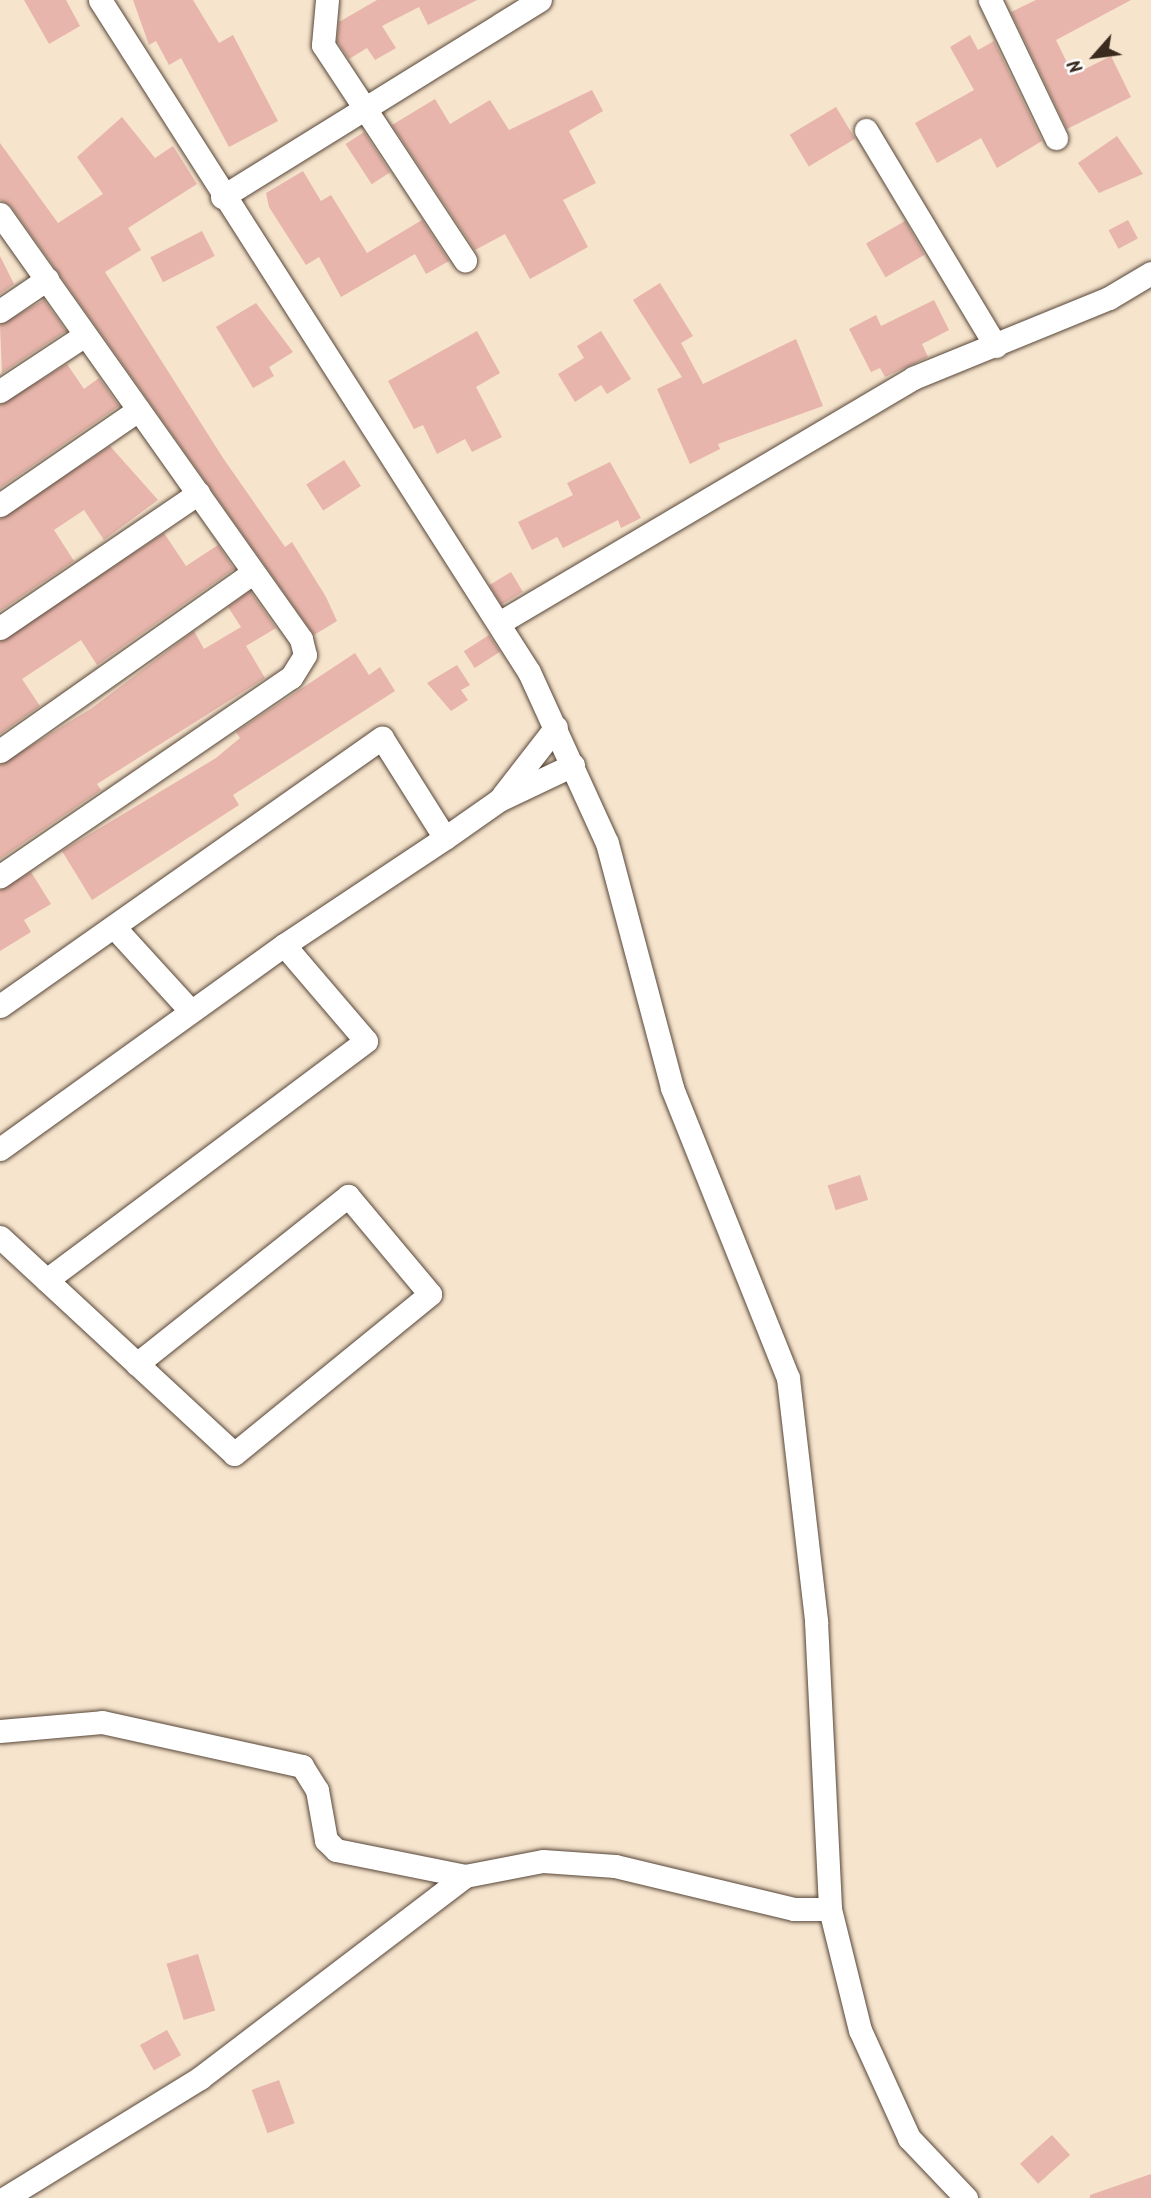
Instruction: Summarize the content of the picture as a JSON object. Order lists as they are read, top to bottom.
{
  "north": "bottom left"
}
